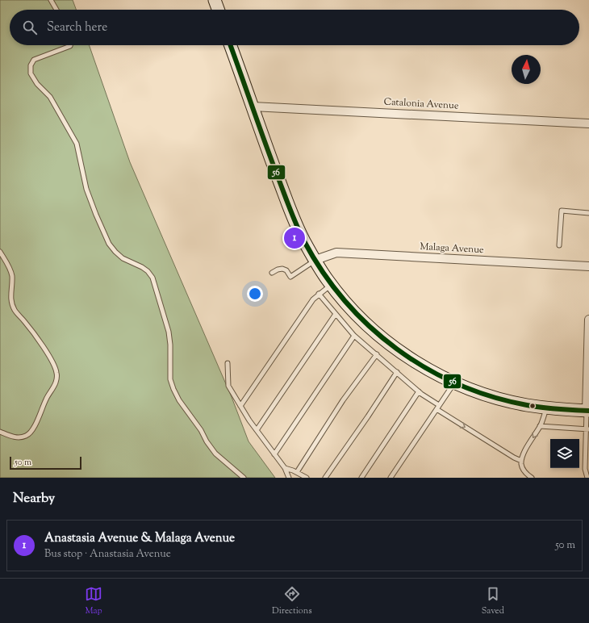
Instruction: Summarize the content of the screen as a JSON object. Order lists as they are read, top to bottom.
{
  "streets": {
    "street": ["Catalonia Avenue", "Malaga Avenue"]
  },
  "lines": ["transit line 56"],
  "scale_bar": "50 m",
  "north": "top",
  "page": {
    "search": "Search here",
    "pins": "1",
    "scale": "50 m",
    "heading": "Nearby",
    "list": [
      {
        "mark": "1",
        "name": "Anastasia Avenue & Malaga Avenue",
        "note": "Bus stop · Anastasia Avenue",
        "value": "50 m"
      }
    ],
    "nav": ["Map", "Directions", "Saved"]
  }
}
